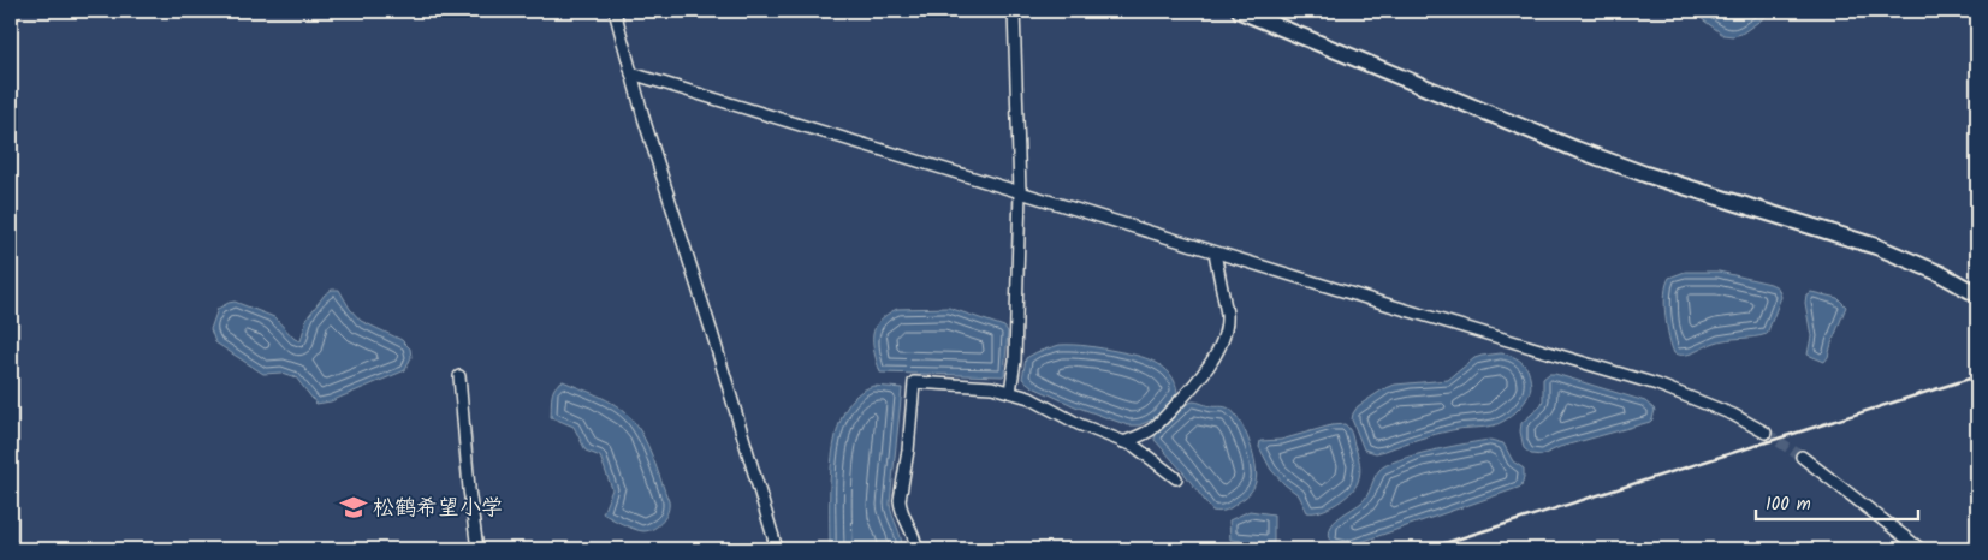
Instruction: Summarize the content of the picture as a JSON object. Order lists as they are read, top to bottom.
{
  "places": {
    "school or university": ["松鹤希望小学"]
  },
  "scale_bar": "100 m"
}
